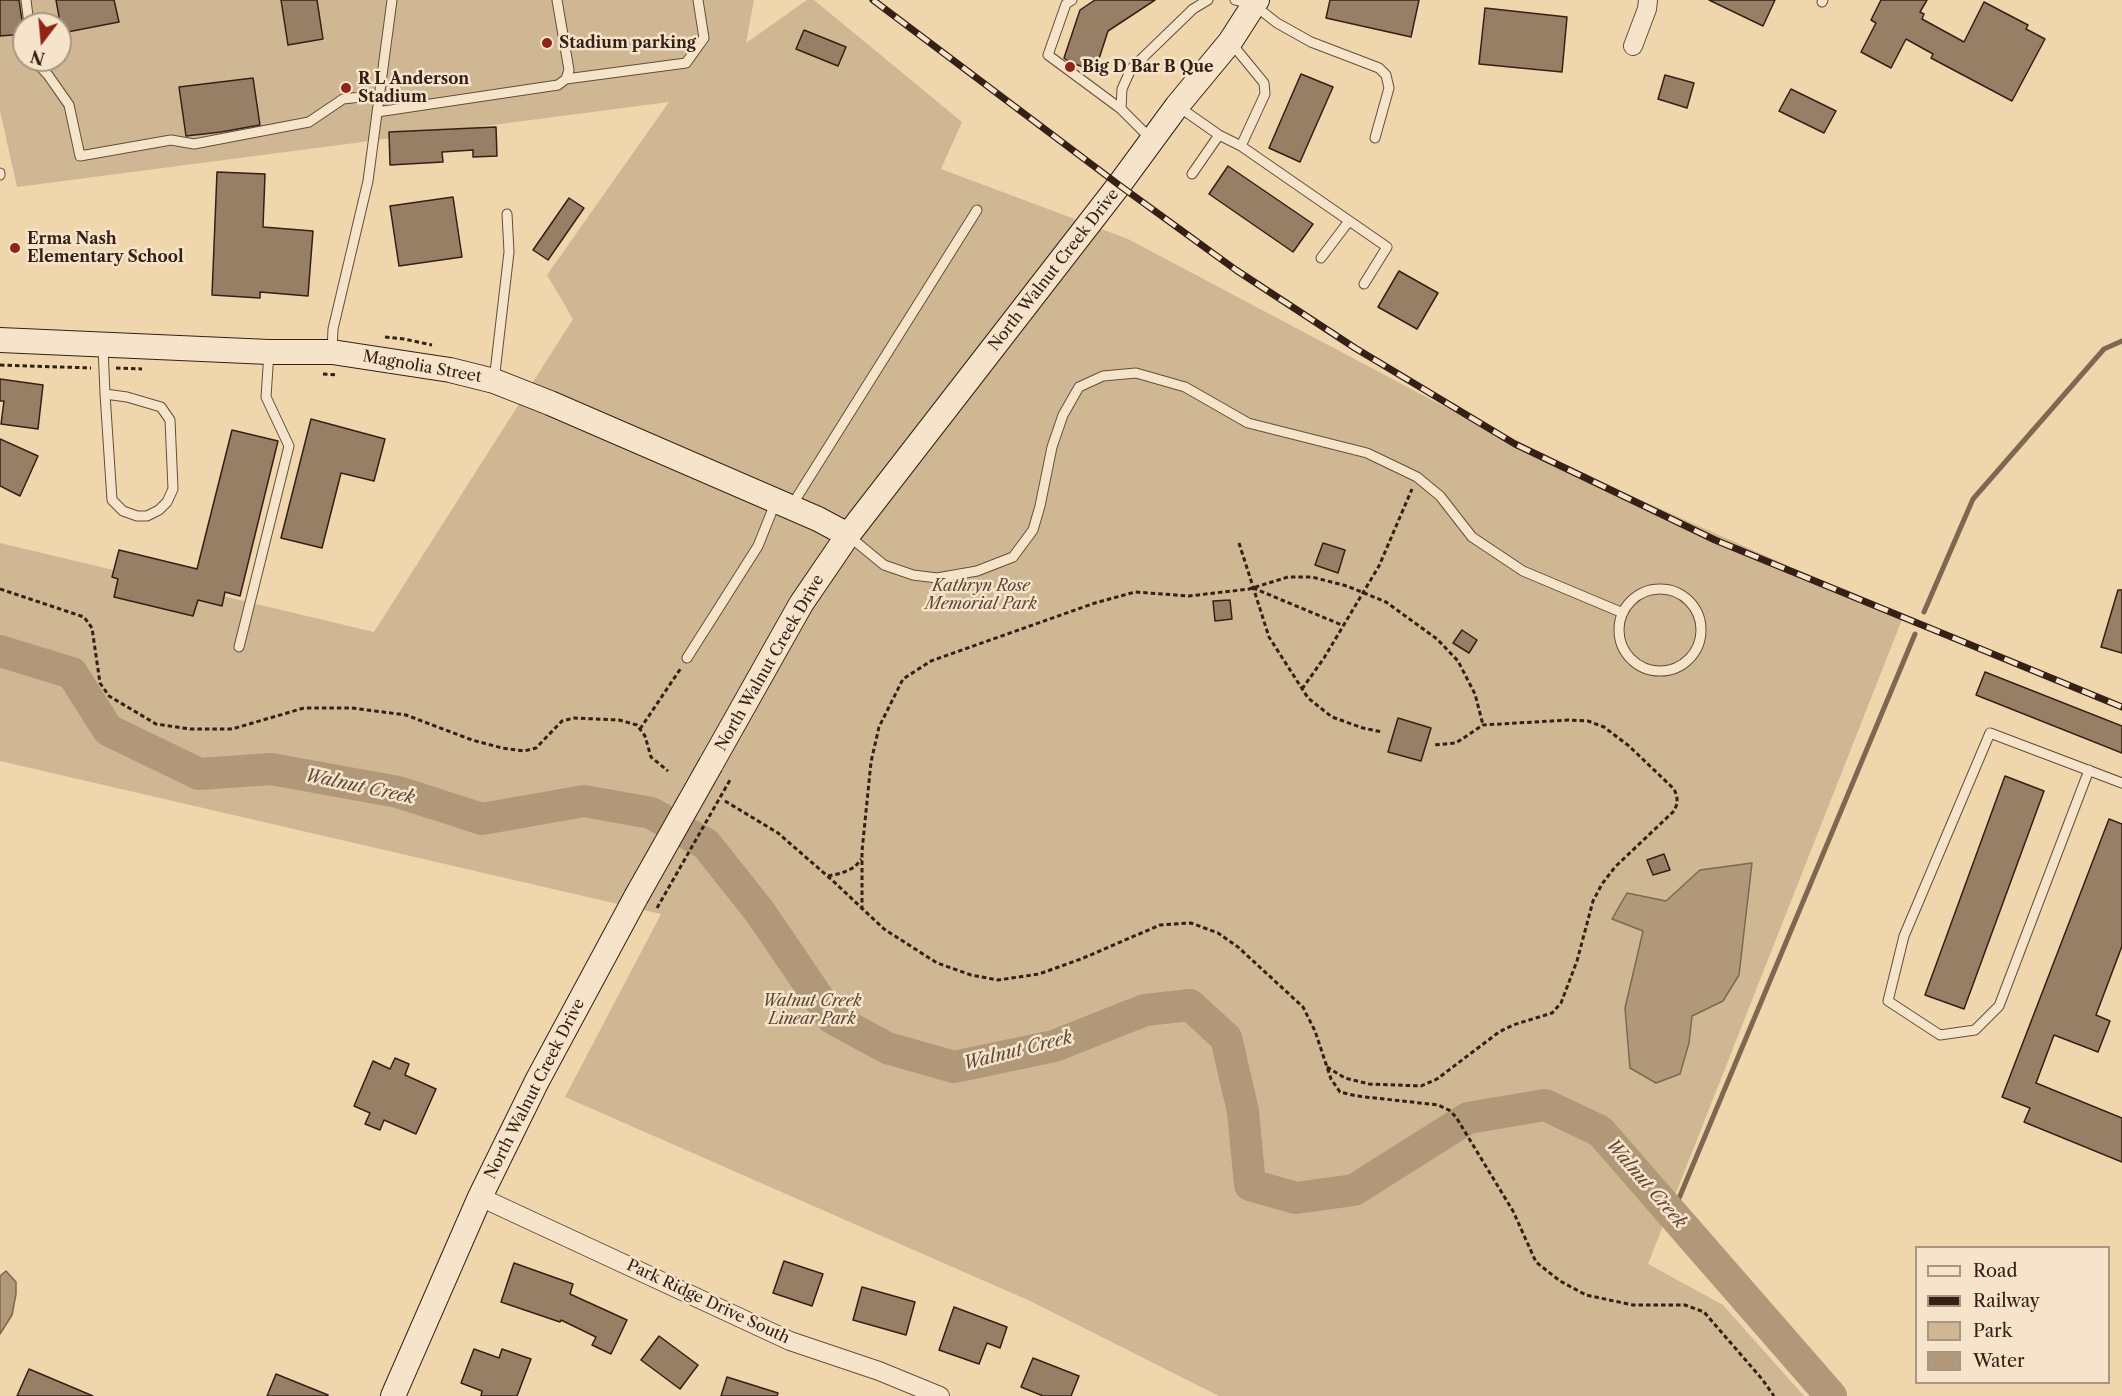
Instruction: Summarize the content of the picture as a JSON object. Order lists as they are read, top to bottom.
{
  "streets": {
    "main road": ["North Walnut Creek Drive", "Magnolia Street"],
    "street": ["Park Ridge Drive South"]
  },
  "crossings": [
    ["North Walnut Creek Drive", "Magnolia Street"],
    ["North Walnut Creek Drive", "Park Ridge Drive South"]
  ],
  "water": ["Walnut Creek"],
  "parks": ["Kathryn Rose Memorial Park", "Walnut Creek Linear Park"],
  "places": [
    "Stadium parking",
    "Big D Bar B Que",
    "R L Anderson Stadium",
    "Erma Nash Elementary School"
  ],
  "legend": [
    "Road",
    "Railway",
    "Park",
    "Water"
  ],
  "north": "bottom"
}
